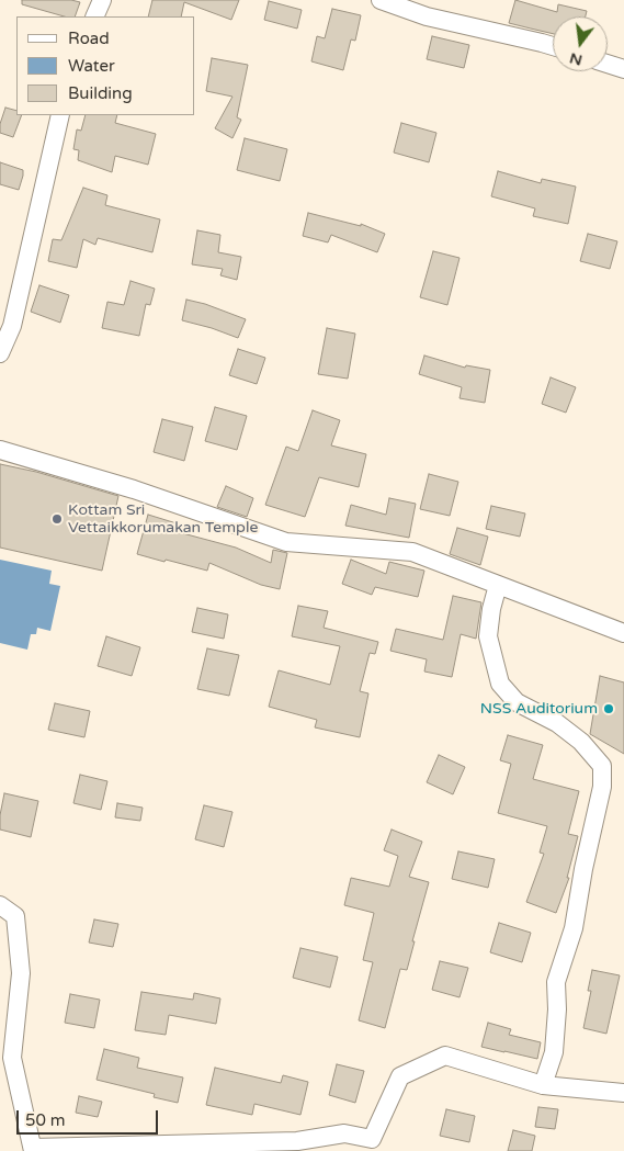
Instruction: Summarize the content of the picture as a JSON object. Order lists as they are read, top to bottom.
{
  "places": ["Kottam Sri Vettaikkorumakan Temple", "NSS Auditorium"],
  "legend": ["Road", "Water", "Building"],
  "scale_bar": "50 m",
  "north": "bottom"
}
